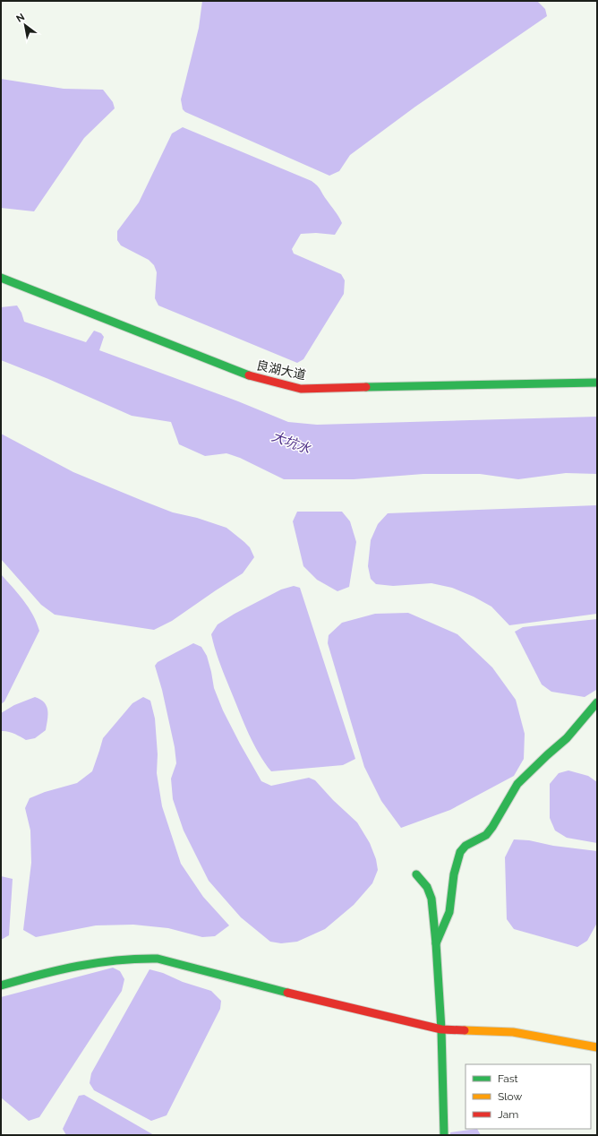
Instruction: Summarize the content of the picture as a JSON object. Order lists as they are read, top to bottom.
{
  "streets": {
    "street": ["良湖大道"]
  },
  "water": ["大坑水"],
  "legend": ["Fast", "Slow", "Jam"],
  "north": "top left"
}
